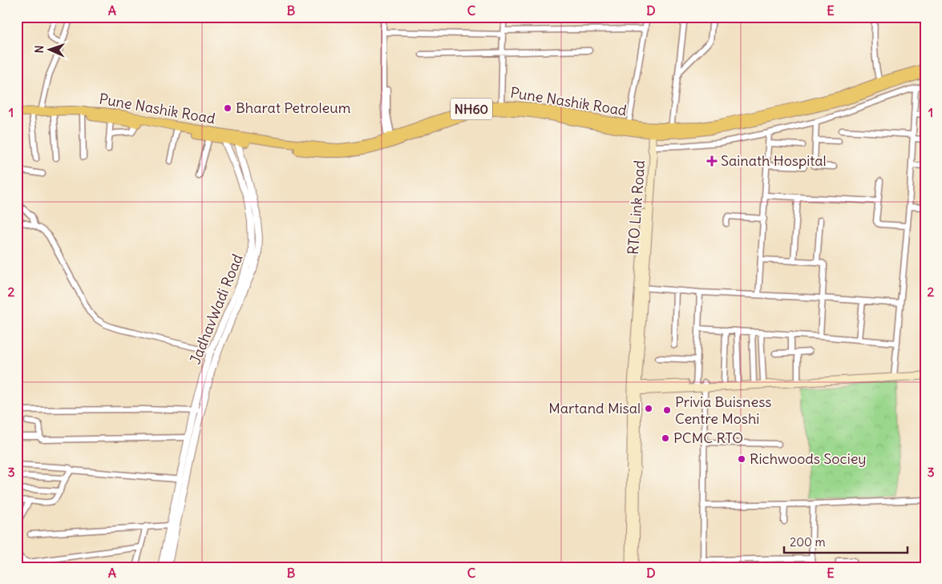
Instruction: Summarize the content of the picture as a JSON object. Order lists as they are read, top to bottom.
{
  "streets": {
    "highway": ["Pune Nashik Road", "NH60"],
    "main road": ["RTO Link Road"],
    "street": ["JadhavWadi Road"]
  },
  "crossings": [
    ["Pune Nashik Road", "RTO Link Road"],
    ["Pune Nashik Road", "JadhavWadi Road"]
  ],
  "places": {
    "other": [
      "Bharat Petroleum",
      "Martand Misal",
      "Privia Buisness Centre Moshi",
      "PCMC RTO",
      "Richwoods Sociey"
    ],
    "health": ["Sainath Hospital"]
  },
  "scale_bar": "200 m",
  "north": "left",
  "grid": {
    "columns": [
      "A",
      "B",
      "C",
      "D",
      "E"
    ],
    "rows": ["1", "2", "3"]
  }
}
